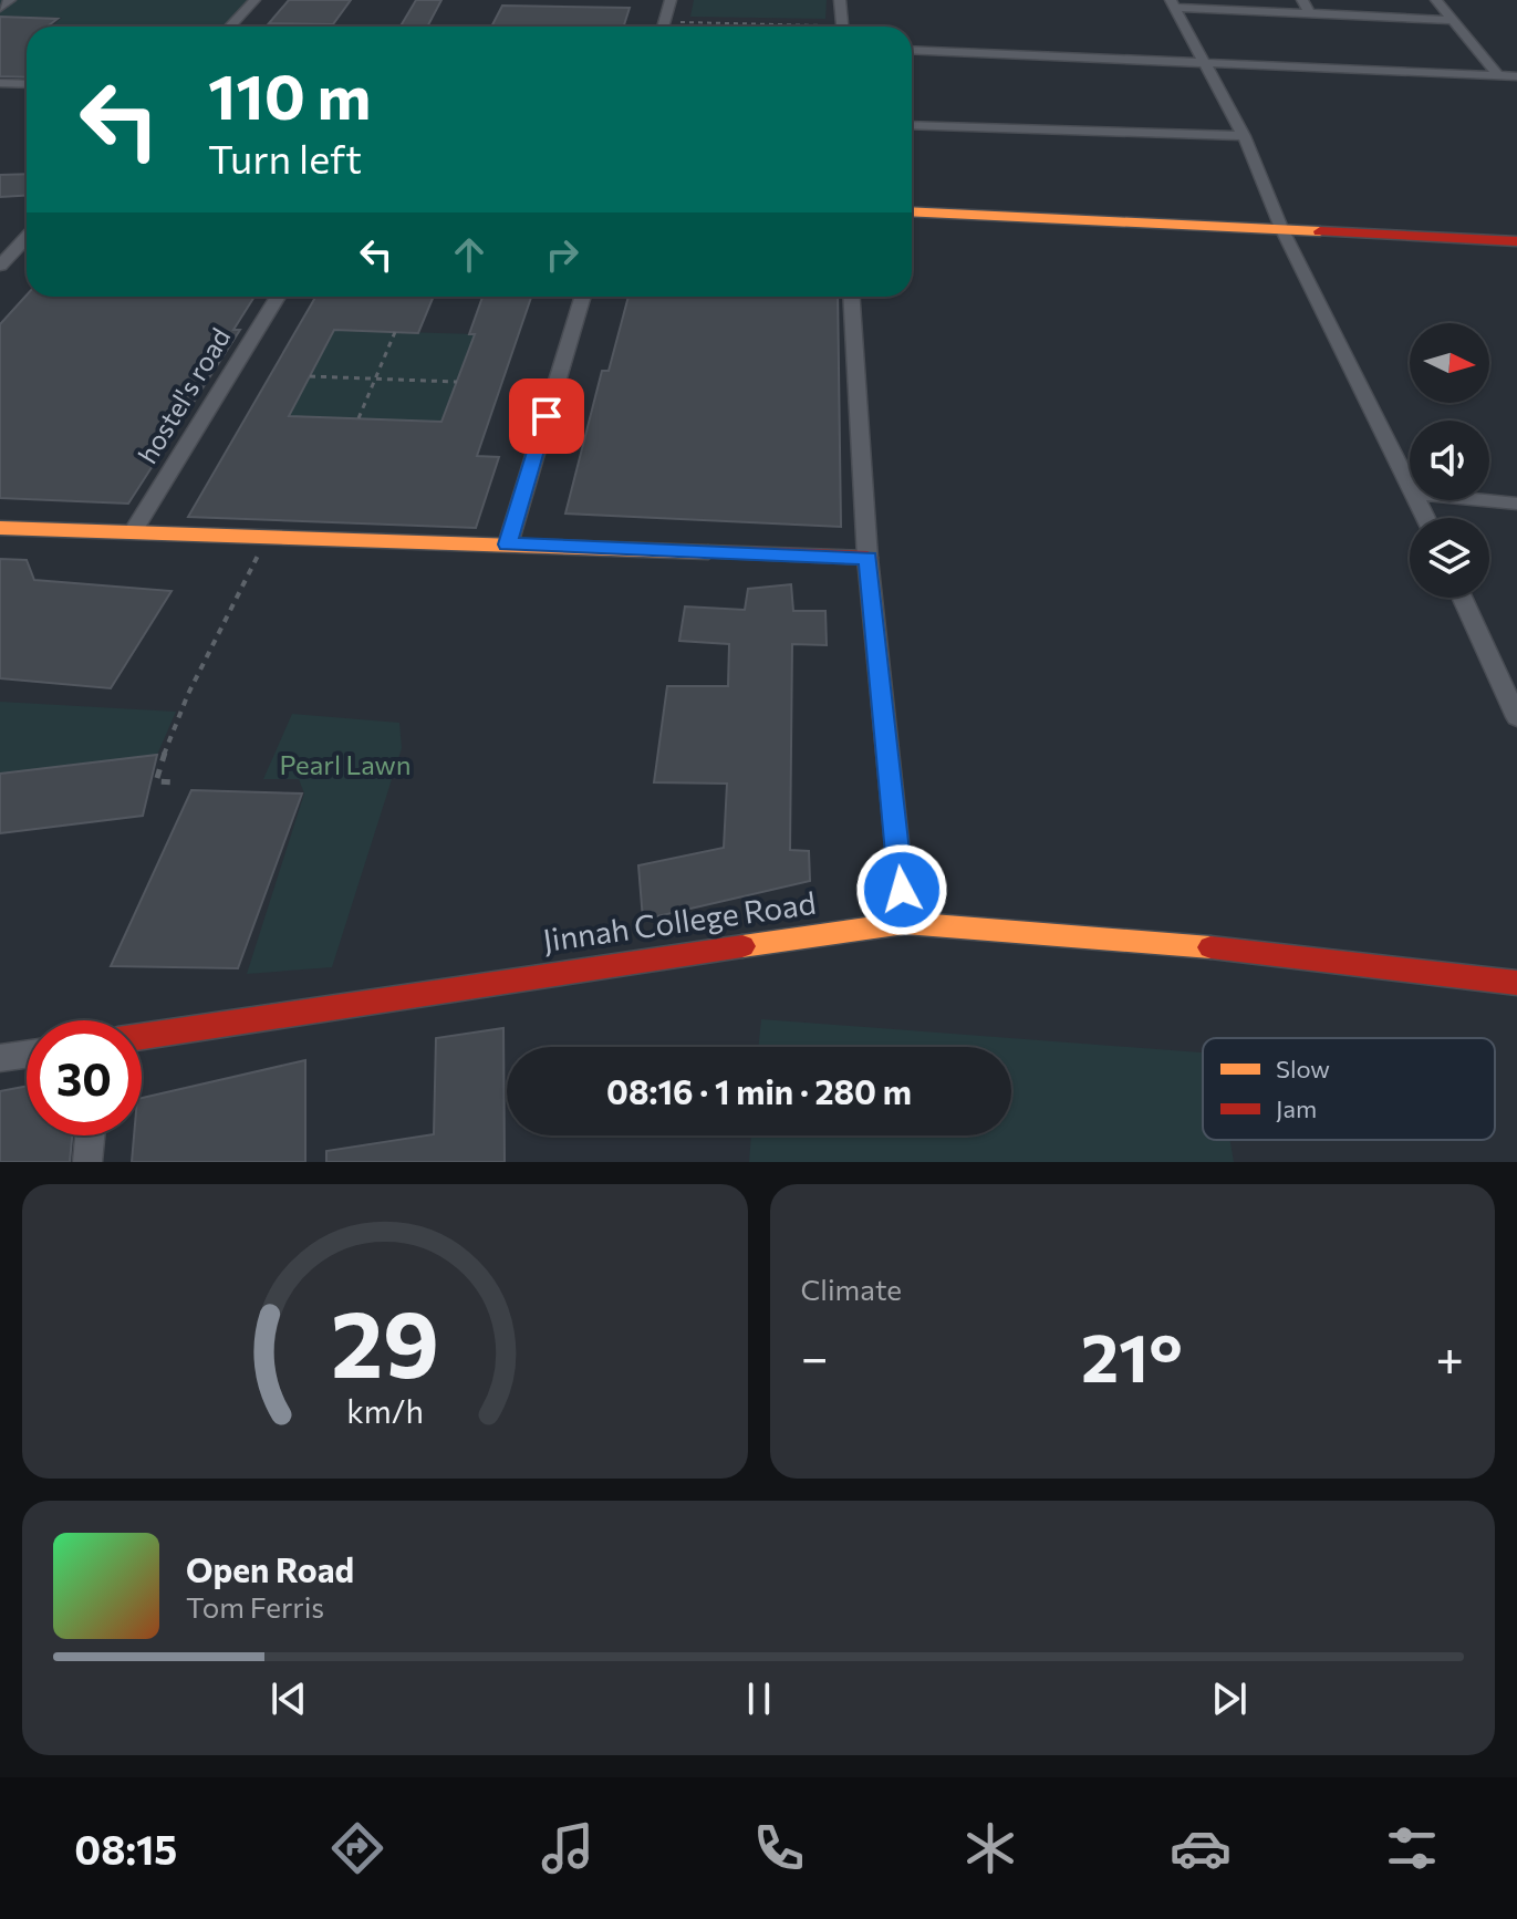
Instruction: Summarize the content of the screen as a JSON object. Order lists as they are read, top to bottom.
{
  "streets": {
    "street": ["hostel's road", "Jinnah College Road"]
  },
  "parks": ["Pearl Lawn"],
  "legend": ["Slow", "Jam"],
  "north": "right",
  "page": {
    "turn": ["110 m", "Turn left"],
    "limit": "30",
    "trip": "08:16 · 1 min · 280 m",
    "tile": "Climate",
    "heat": ["−", "21°", "+"],
    "song": ["Open Road", "Tom Ferris"],
    "tabs": "08:15",
    "gauge": ["29", "km/h"]
  }
}
